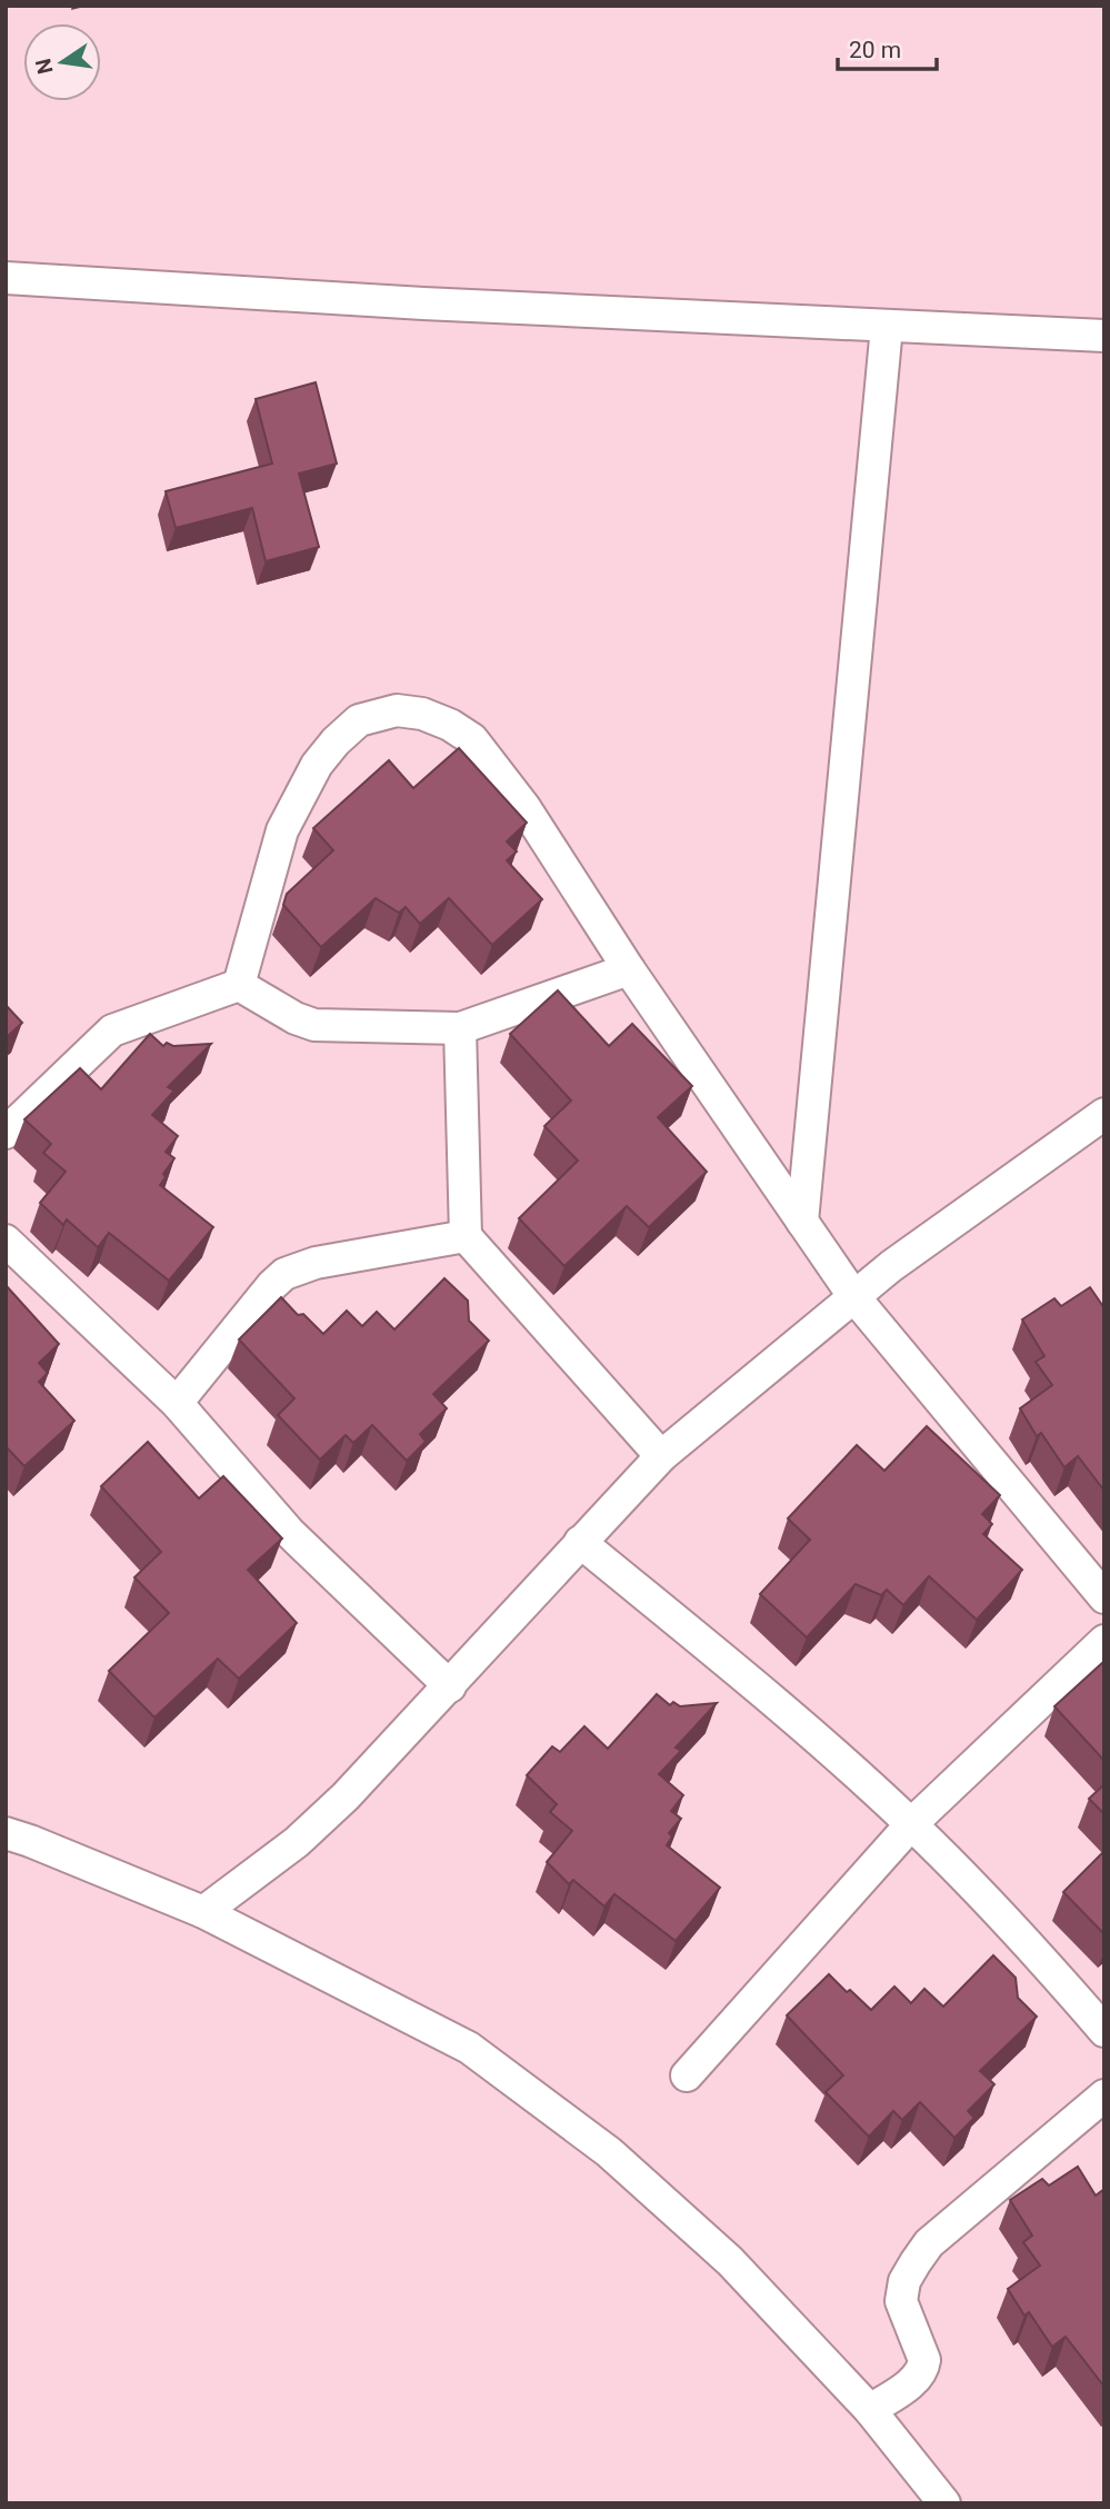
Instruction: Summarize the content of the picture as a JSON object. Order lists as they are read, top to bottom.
{
  "scale_bar": "20 m",
  "north": "left"
}
